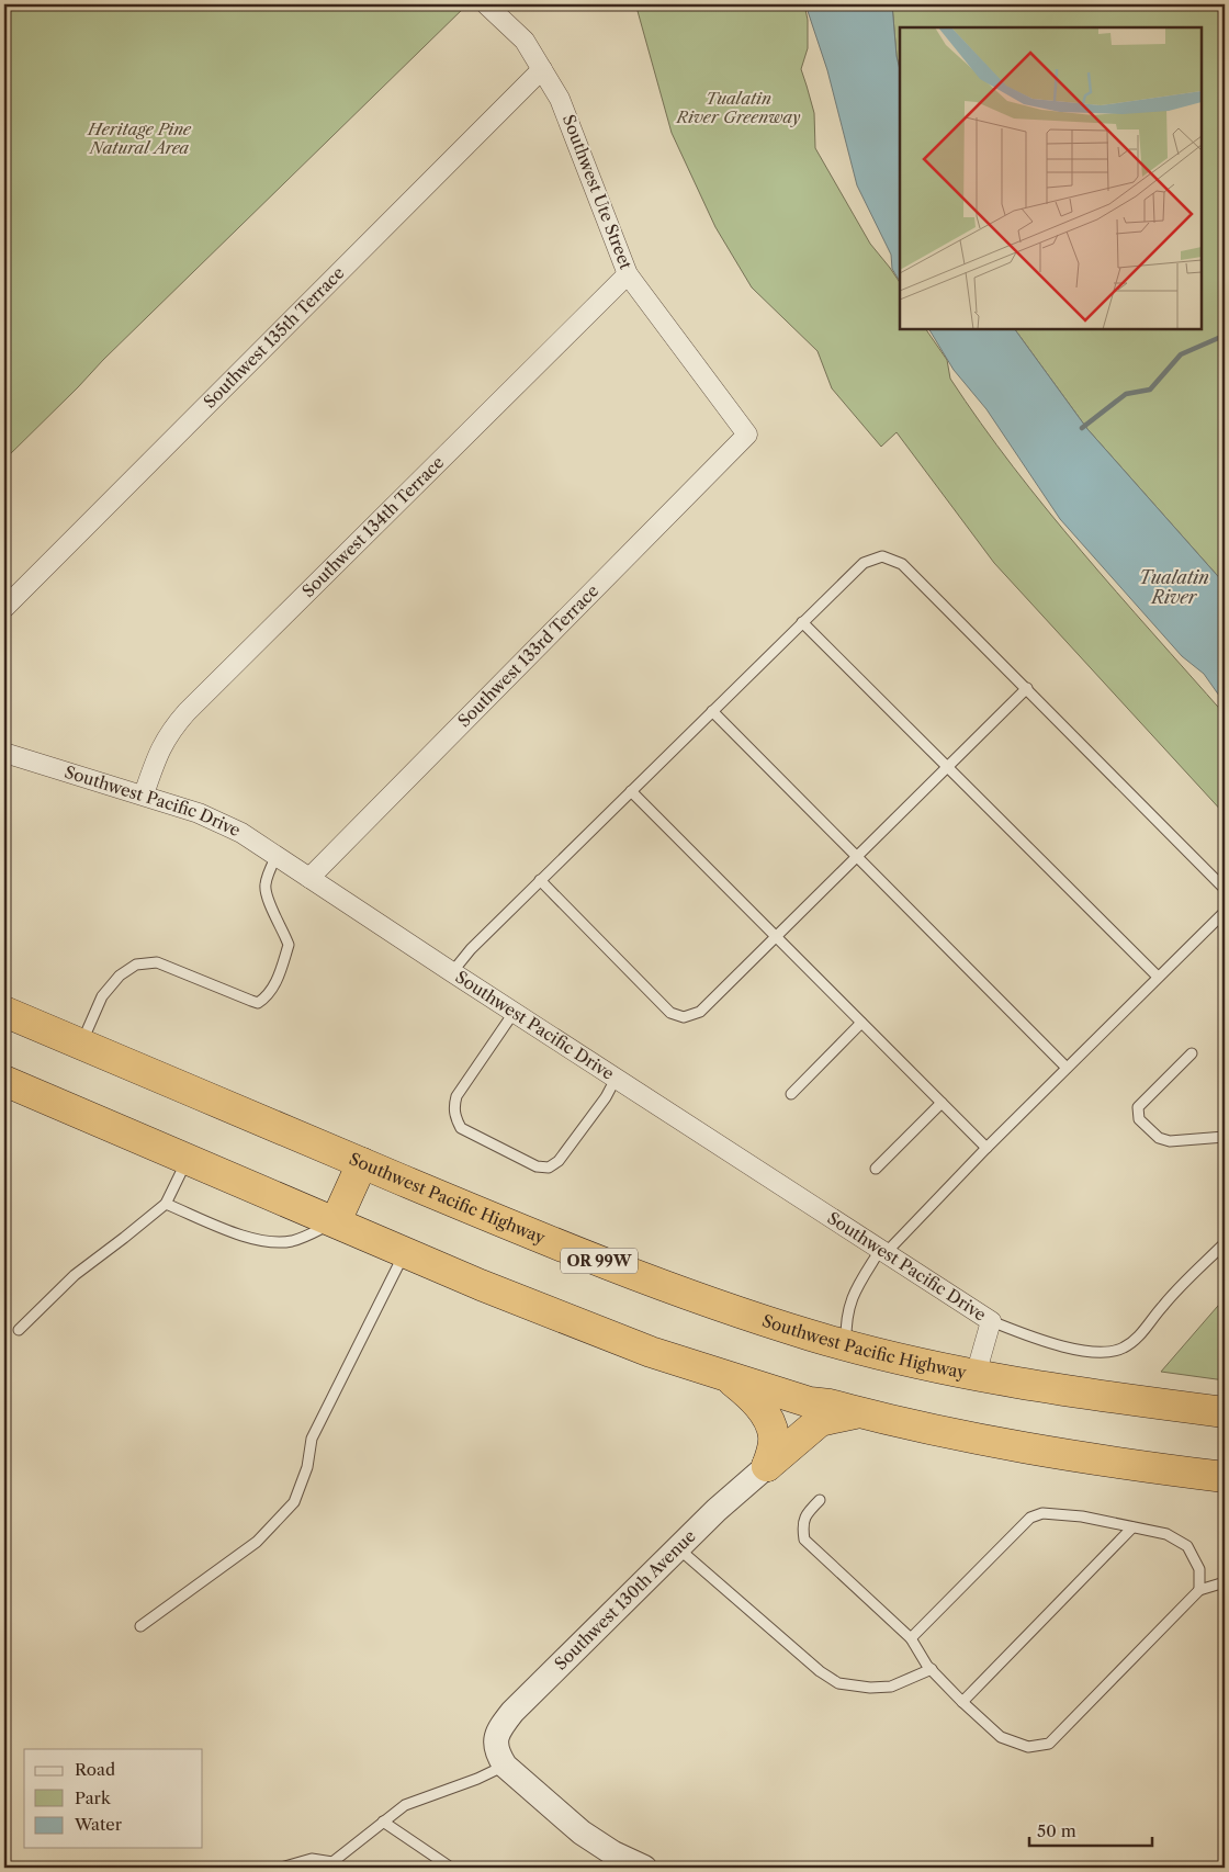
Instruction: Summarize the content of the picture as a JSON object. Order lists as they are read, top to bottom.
{
  "streets": {
    "highway": ["Southwest Pacific Highway", "OR 99W"],
    "street": [
      "Southwest Ute Street",
      "Southwest 135th Terrace",
      "Southwest 134th Terrace",
      "Southwest 133rd Terrace",
      "Southwest Pacific Drive",
      "Southwest 130th Avenue"
    ]
  },
  "crossings": [
    ["Southwest Ute Street", "Southwest 135th Terrace"],
    ["Southwest Ute Street", "Southwest 134th Terrace"],
    ["Southwest Ute Street", "Southwest 133rd Terrace"],
    ["Southwest 134th Terrace", "Southwest Pacific Drive"],
    ["Southwest 133rd Terrace", "Southwest Pacific Drive"],
    ["Southwest Pacific Drive", "Southwest Pacific Highway"]
  ],
  "water": ["Tualatin River"],
  "parks": ["Tualatin River Greenway", "Heritage Pine Natural Area"],
  "legend": ["Road", "Park", "Water"],
  "scale_bar": "50 m"
}
